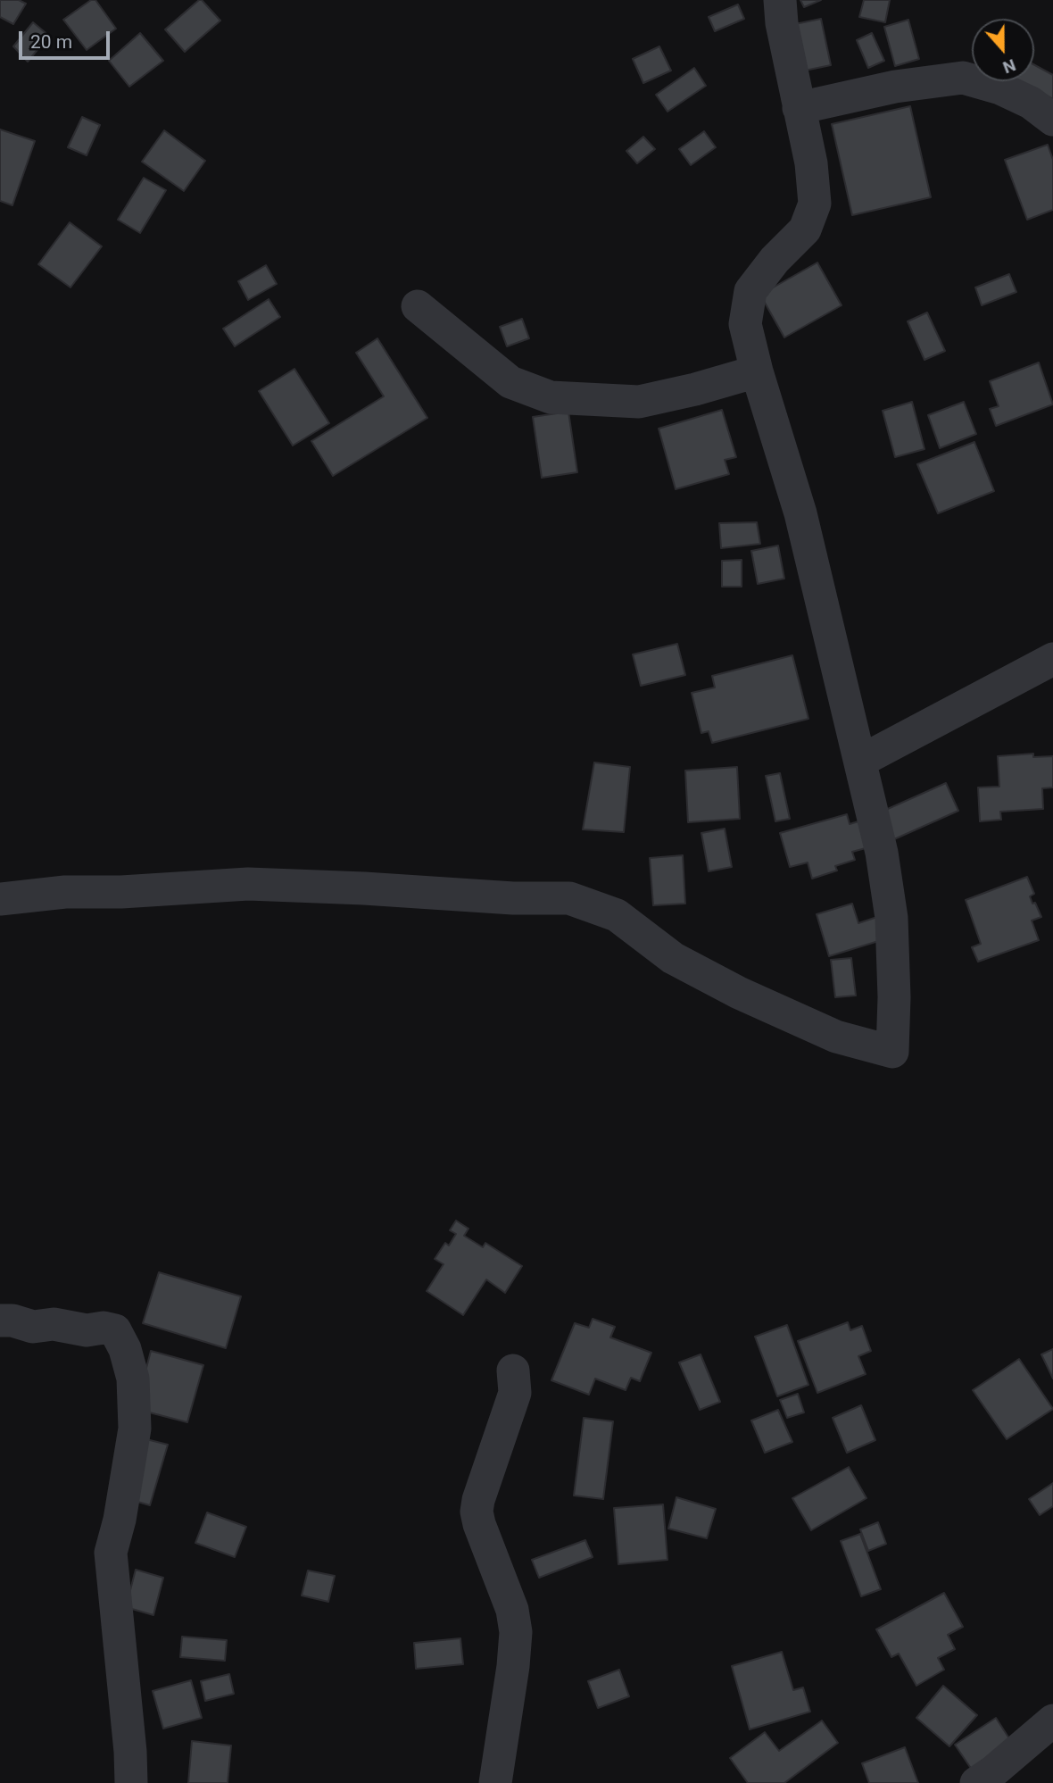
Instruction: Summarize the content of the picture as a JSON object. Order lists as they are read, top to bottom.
{
  "scale_bar": "20 m",
  "north": "bottom"
}
